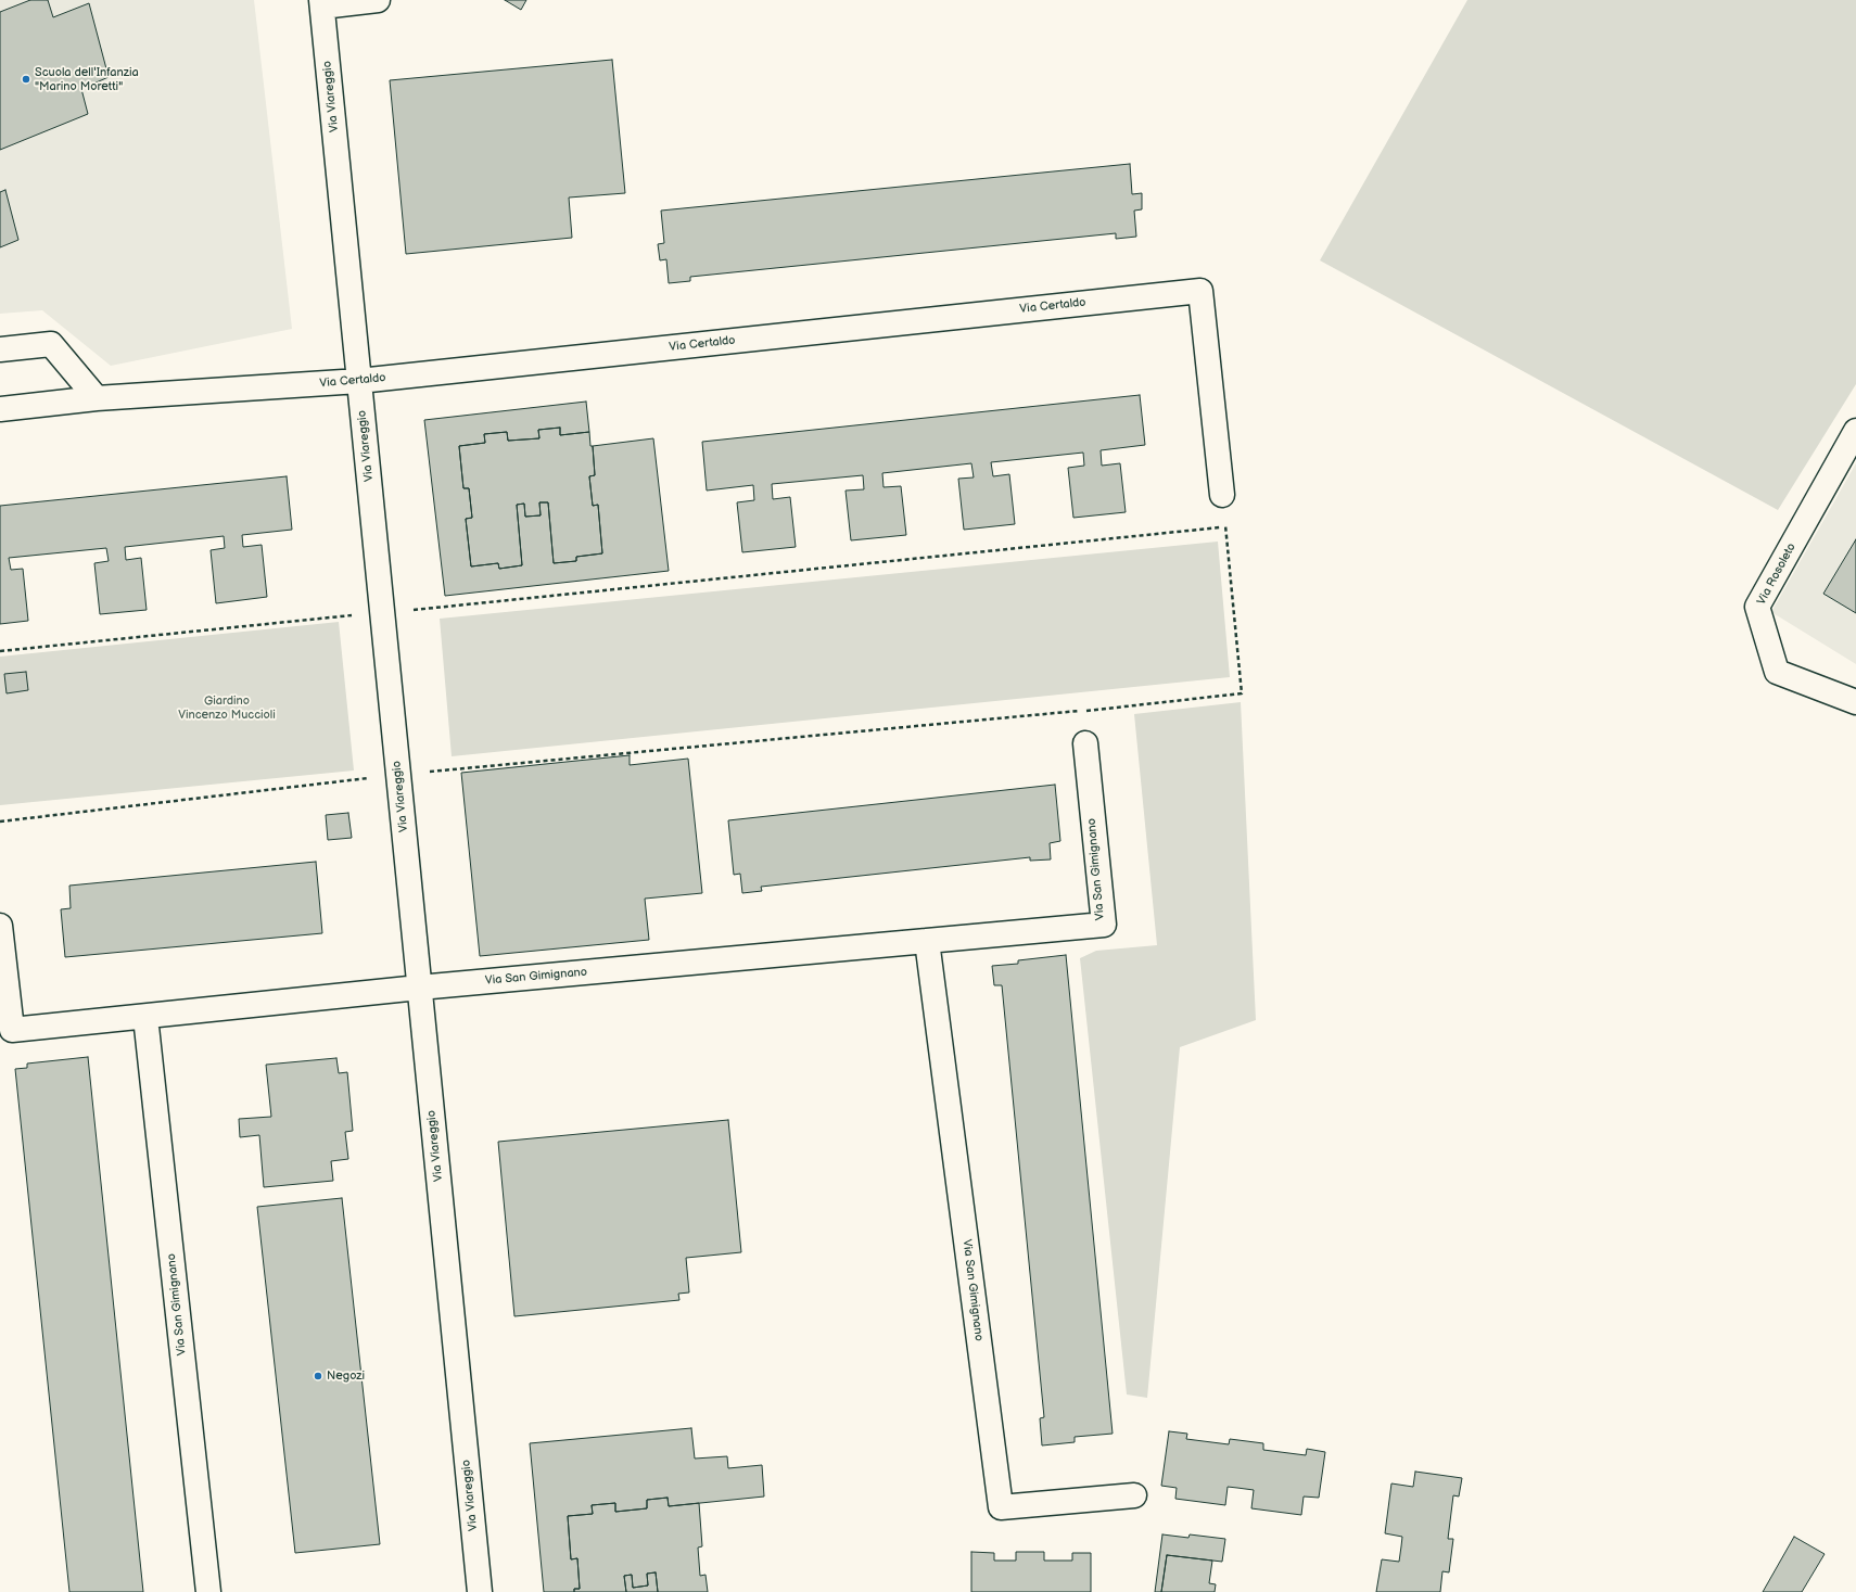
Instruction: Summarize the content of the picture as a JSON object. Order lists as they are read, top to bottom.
{
  "streets": {
    "street": [
      "Via Viareggio",
      "Via Certaldo",
      "Via Rosoleto",
      "Via San Gimignano"
    ]
  },
  "crossings": [
    ["Via Viareggio", "Via Certaldo"],
    ["Via Viareggio", "Via San Gimignano"]
  ],
  "parks": ["Giardino Vincenzo Muccioli"],
  "places": ["Scuola dell'Infanzia \"Marino Moretti\"", "Negozi"]
}
